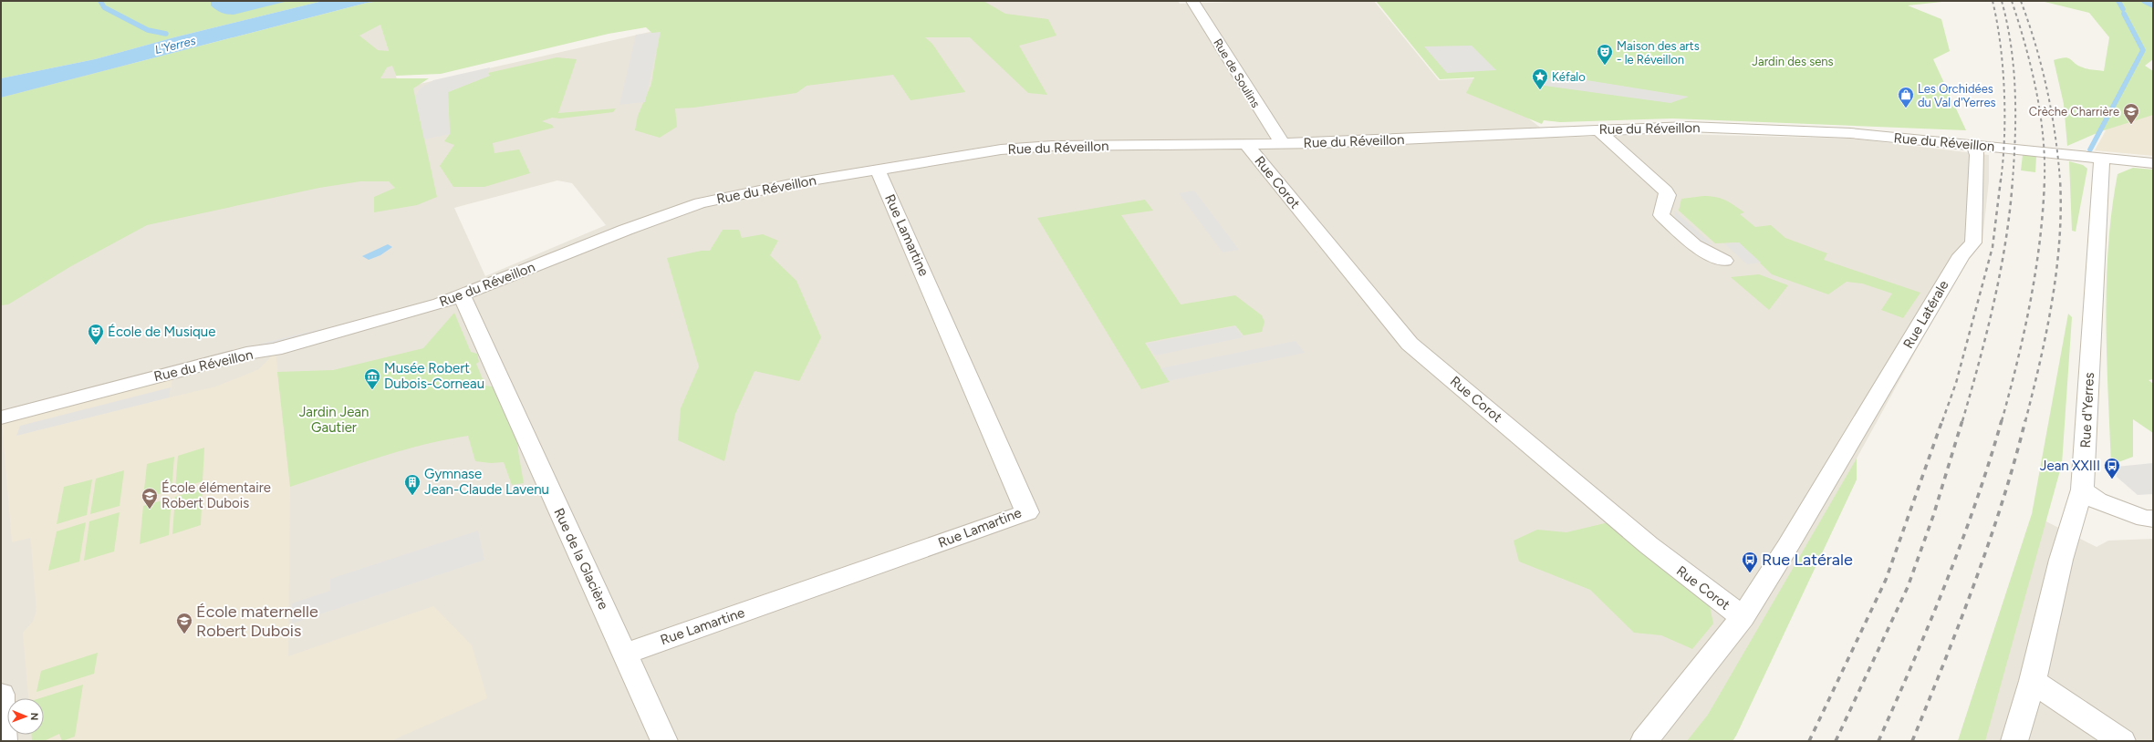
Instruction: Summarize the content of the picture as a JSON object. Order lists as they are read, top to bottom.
{
  "streets": {
    "street": [
      "Rue de Soulins",
      "Rue du Réveillon",
      "Rue Corot",
      "Rue Lamartine",
      "Rue Latérale",
      "Rue d'Yerres",
      "Rue de la Glacière"
    ]
  },
  "crossings": [
    ["Rue de Soulins", "Rue du Réveillon"],
    ["Rue du Réveillon", "Rue Corot"],
    ["Rue du Réveillon", "Rue Lamartine"],
    ["Rue du Réveillon", "Rue Latérale"],
    ["Rue du Réveillon", "Rue d'Yerres"],
    ["Rue du Réveillon", "Rue de la Glacière"],
    ["Rue Corot", "Rue Latérale"],
    ["Rue Lamartine", "Rue de la Glacière"]
  ],
  "water": ["L'Yerres"],
  "parks": ["Jardin des sens", "Jardin Jean Gautier"],
  "places": {
    "theatre": ["Maison des arts - le Réveillon", "École de Musique"],
    "place": ["Kéfalo"],
    "shop": ["Les Orchidées du Val d'Yerres"],
    "school or university": ["Crèche Charrière", "École élémentaire Robert Dubois", "École maternelle Robert Dubois"],
    "museum": ["Musée Robert Dubois-Corneau"],
    "bus stop": ["Jean XXIII", "Rue Latérale"],
    "building": ["Gymnase Jean-Claude Lavenu"]
  },
  "north": "right"
}
